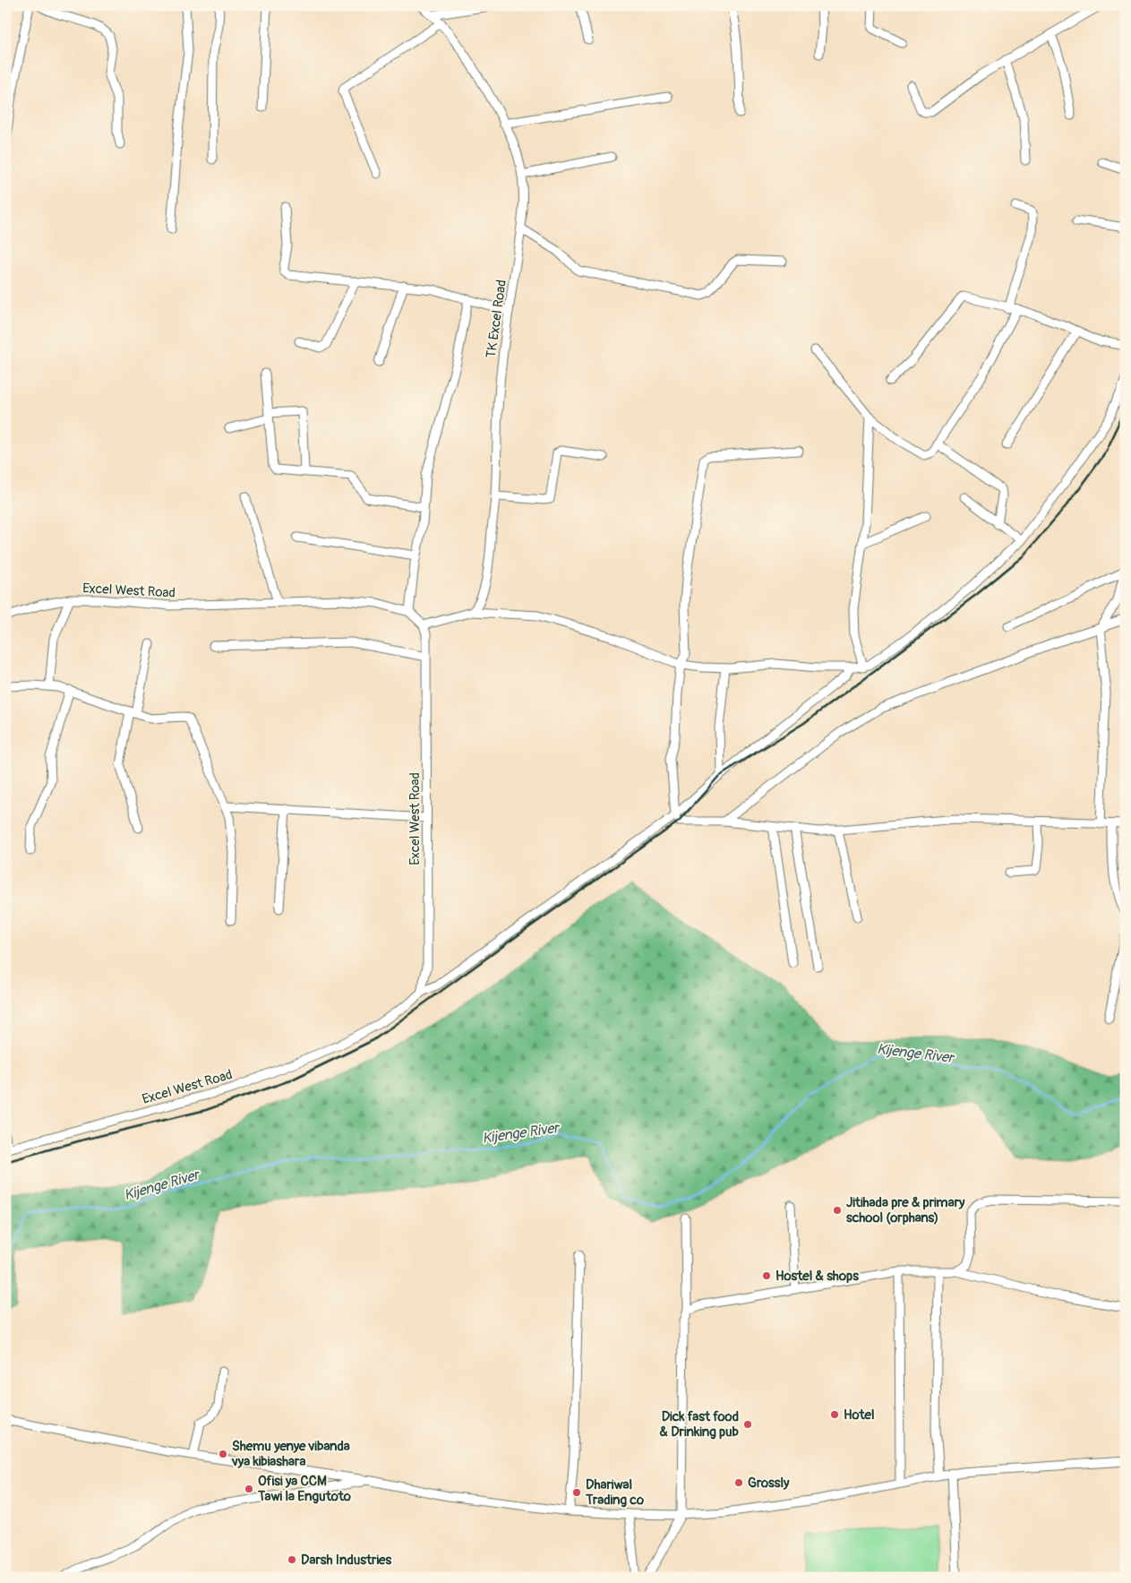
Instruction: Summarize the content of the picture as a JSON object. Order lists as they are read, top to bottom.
{
  "streets": {
    "street": ["TK Excel Road", "Excel West Road"]
  },
  "water": ["Kijenge River"],
  "places": [
    "Jitihada pre & primary school (orphans)",
    "Hostel & shops",
    "Hotel",
    "Dick fast food & Drinking pub",
    "Shemu yenye vibanda vya kibiashara",
    "Grossly",
    "Ofisi ya CCM Tawi la Engutoto",
    "Dhariwal Trading co",
    "Darsh Industries"
  ]
}
